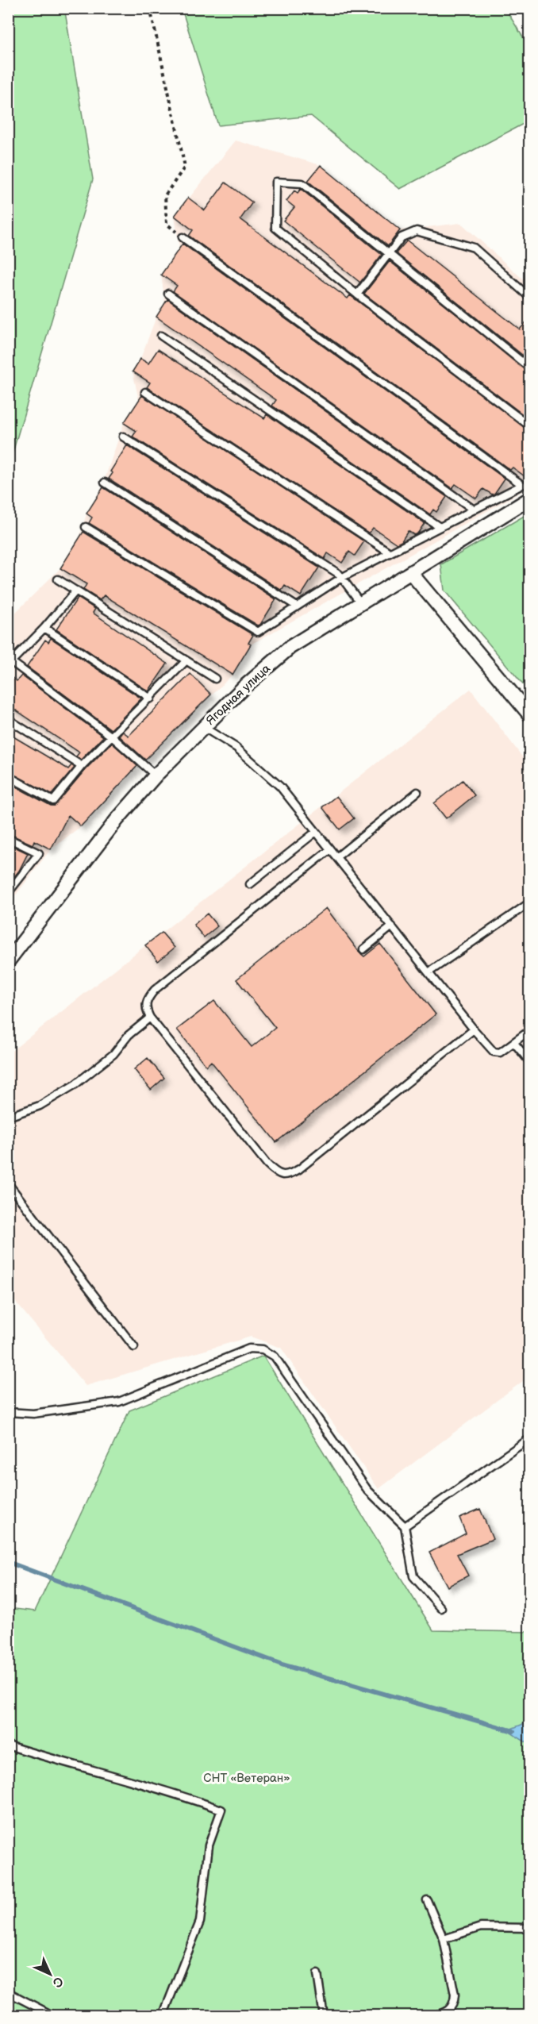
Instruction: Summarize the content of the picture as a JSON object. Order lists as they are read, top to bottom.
{
  "streets": {
    "street": ["Ягодная улица"]
  },
  "parks": ["СНТ «Ветеран»"],
  "north": "bottom right"
}
